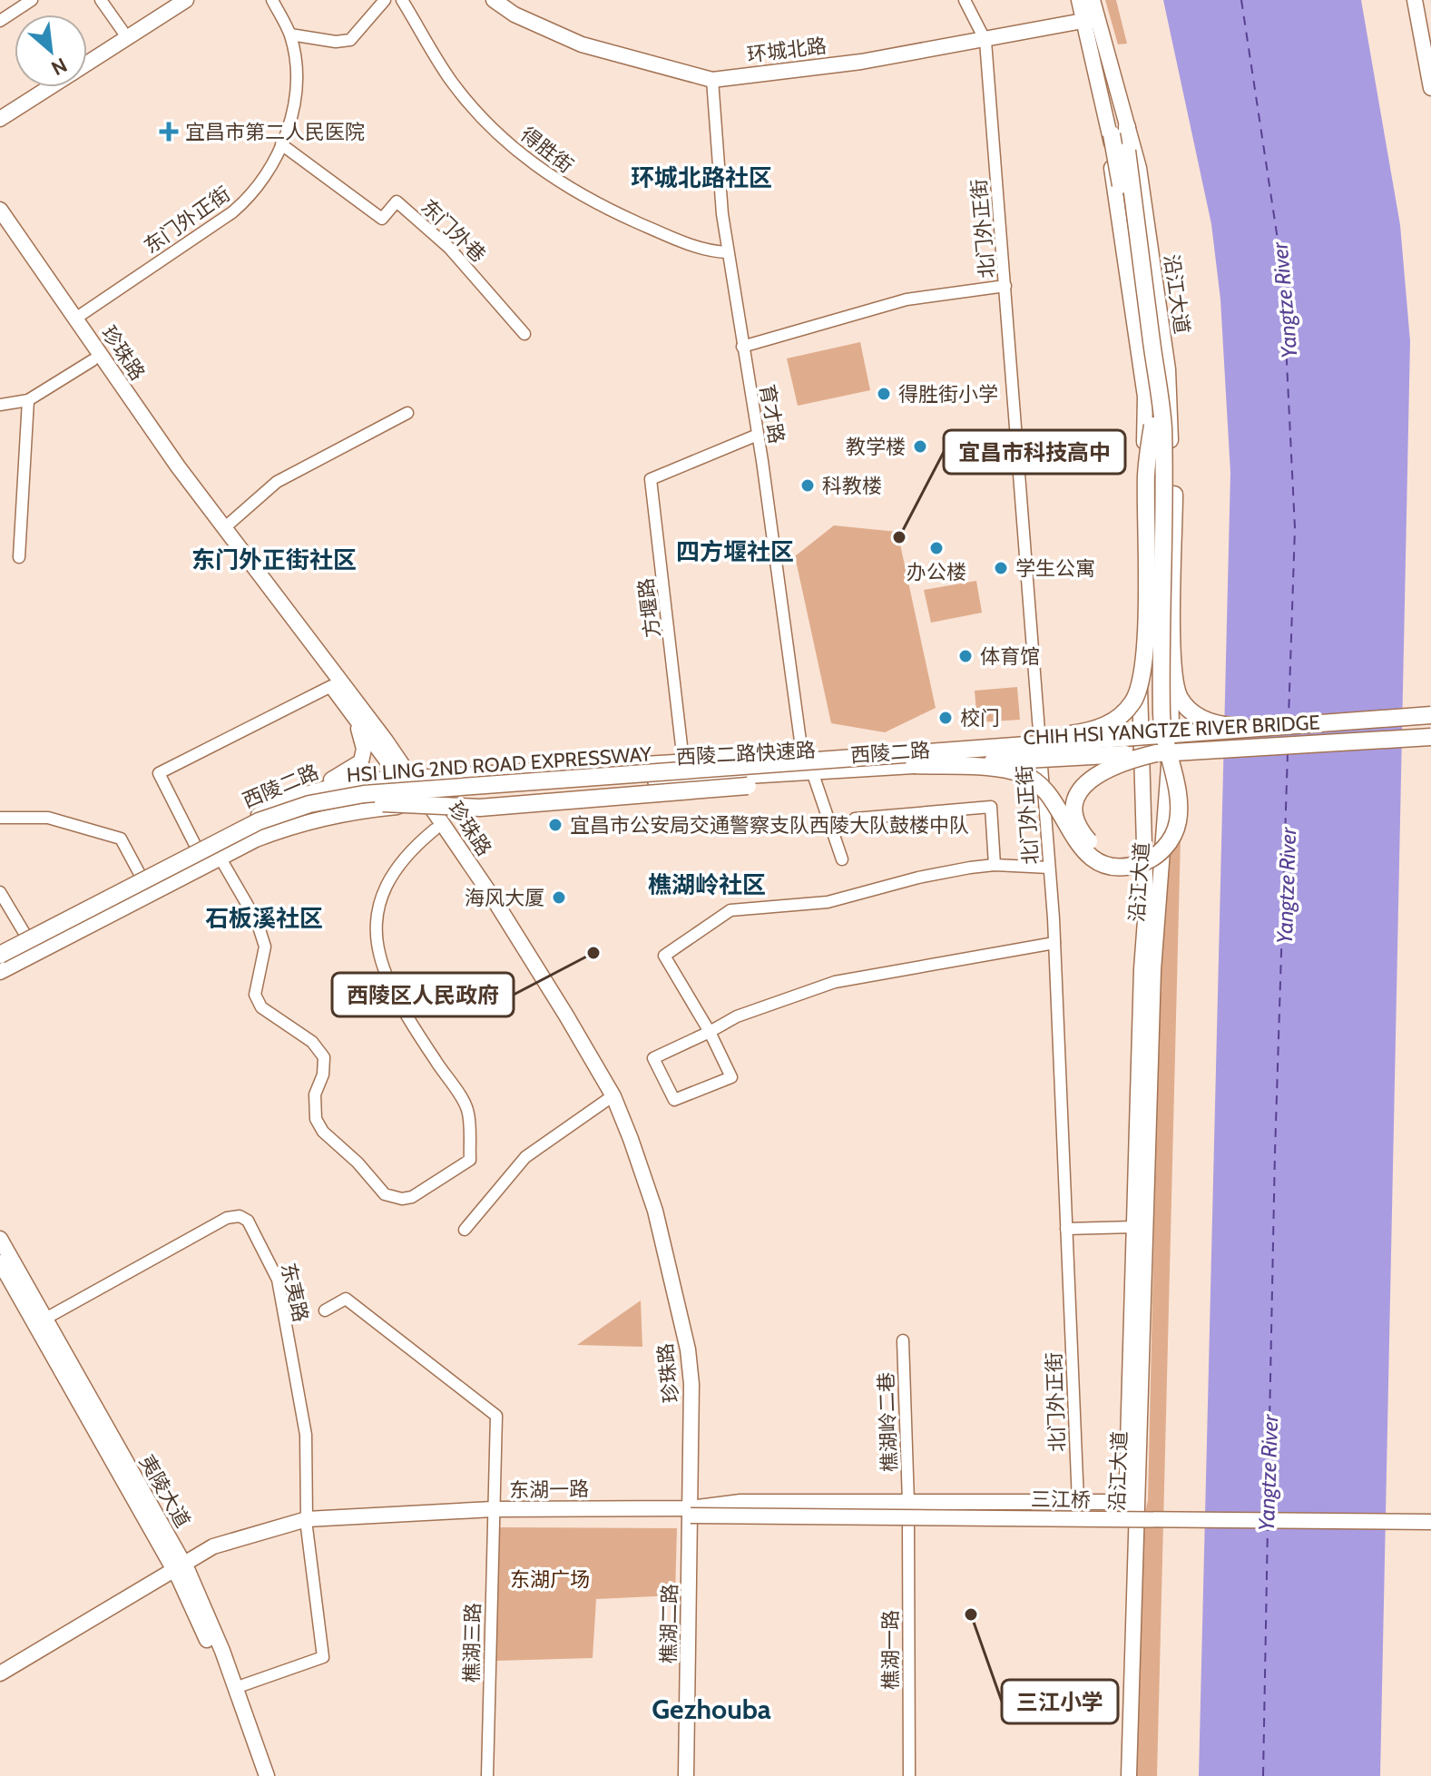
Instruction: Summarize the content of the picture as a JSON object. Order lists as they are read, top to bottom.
{
  "streets": {
    "highway": ["CHIH HSI YANGTZE RIVER BRIDGE", "西陵二路快速路", "HSI LING 2ND ROAD EXPRESSWAY"],
    "main road": [
      "环城北路",
      "沿江大道",
      "珍珠路",
      "西陵二路",
      "夷陵大道",
      "三江桥",
      "樵湖二路"
    ],
    "street": [
      "得胜街",
      "东门外正街",
      "北门外正街",
      "东门外巷",
      "育才路",
      "方堰路",
      "东夷路",
      "樵湖岭二巷",
      "樵湖三路",
      "樵湖一路"
    ]
  },
  "crossings": [
    ["环城北路", "北门外正街"],
    ["环城北路", "沿江大道"],
    ["环城北路", "育才路"],
    ["得胜街", "育才路"],
    ["东门外正街", "东门外巷"],
    ["东门外正街", "珍珠路"],
    ["北门外正街", "西陵二路"],
    ["沿江大道", "CHIH HSI YANGTZE RIVER BRIDGE"],
    ["沿江大道", "西陵二路"],
    ["珍珠路", "西陵二路"],
    ["珍珠路", "三江桥"],
    ["珍珠路", "樵湖二路"],
    ["育才路", "方堰路"],
    ["育才路", "西陵二路"],
    ["方堰路", "西陵二路"],
    ["CHIH HSI YANGTZE RIVER BRIDGE", "西陵二路"],
    ["CHIH HSI YANGTZE RIVER BRIDGE", "西陵二路快速路"],
    ["CHIH HSI YANGTZE RIVER BRIDGE", "HSI LING 2ND ROAD EXPRESSWAY"],
    ["西陵二路快速路", "HSI LING 2ND ROAD EXPRESSWAY"],
    ["东夷路", "夷陵大道"],
    ["三江桥", "樵湖二路"]
  ],
  "districts": [
    "环城北路社区",
    "四方堰社区",
    "东门外正街社区",
    "樵湖岭社区",
    "石板溪社区",
    "Gezhouba"
  ],
  "water": ["Yangtze River"],
  "parks": ["东湖广场"],
  "places": {
    "health": ["宜昌市第二人民医院"],
    "other": [
      "得胜街小学",
      "教学楼",
      "科教楼",
      "宜昌市科技高中",
      "办公楼",
      "学生公寓",
      "体育馆",
      "校门",
      "宜昌市公安局交通警察支队西陵大队鼓楼中队",
      "海风大厦",
      "西陵区人民政府",
      "三江小学"
    ]
  },
  "north": "bottom right"
}
